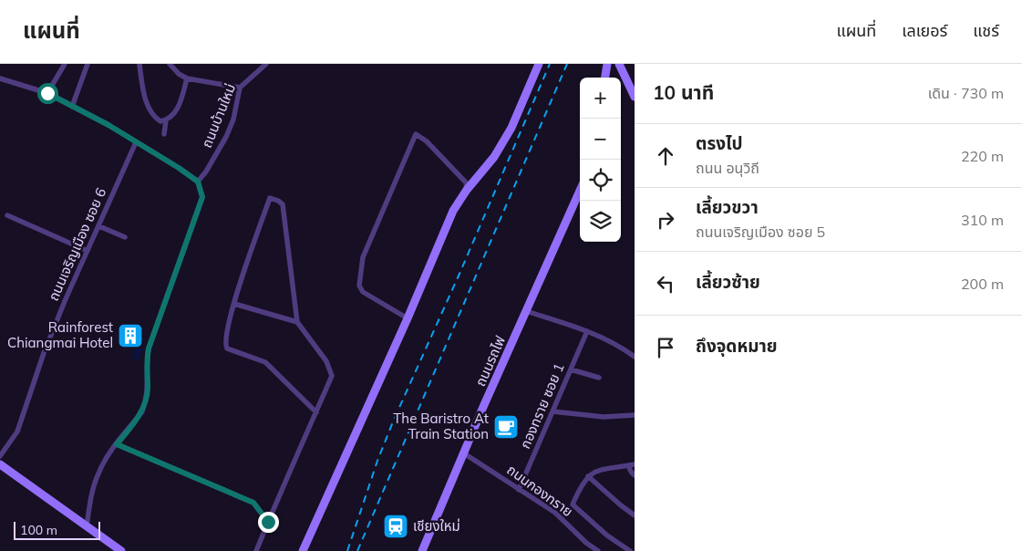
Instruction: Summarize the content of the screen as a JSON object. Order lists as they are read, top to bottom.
{
  "streets": {
    "main road": ["ถนนรถไฟ"],
    "street": [
      "ถนนบ้านใหม่",
      "ถนนเจริญเมือง ซอย 6",
      "กองทราย ซอย 1",
      "ถนนกองทราย"
    ]
  },
  "crossings": [
    ["ถนนรถไฟ", "ถนนกองทราย"],
    ["กองทราย ซอย 1", "ถนนกองทราย"]
  ],
  "places": {
    "building": ["Rainforest Chiangmai Hotel"],
    "cafe": ["The Baristro At Train Station"],
    "station": ["เชียงใหม่"]
  },
  "scale_bar": "100 m",
  "page": {
    "header": "แผนที่",
    "nav": ["แผนที่", "เลเยอร์", "แชร์"],
    "heading": ["10 นาที", "เดิน · 730 m"],
    "map_buttons": ["+", "−"],
    "list": [
      ["ตรงไป", "ถนน อนุวิถี", "220 m"],
      ["เลี้ยวขวา", "ถนนเจริญเมือง ซอย 5", "310 m"],
      ["เลี้ยวซ้าย", "200 m"],
      "ถึงจุดหมาย"
    ],
    "scale": "100 m"
  }
}
